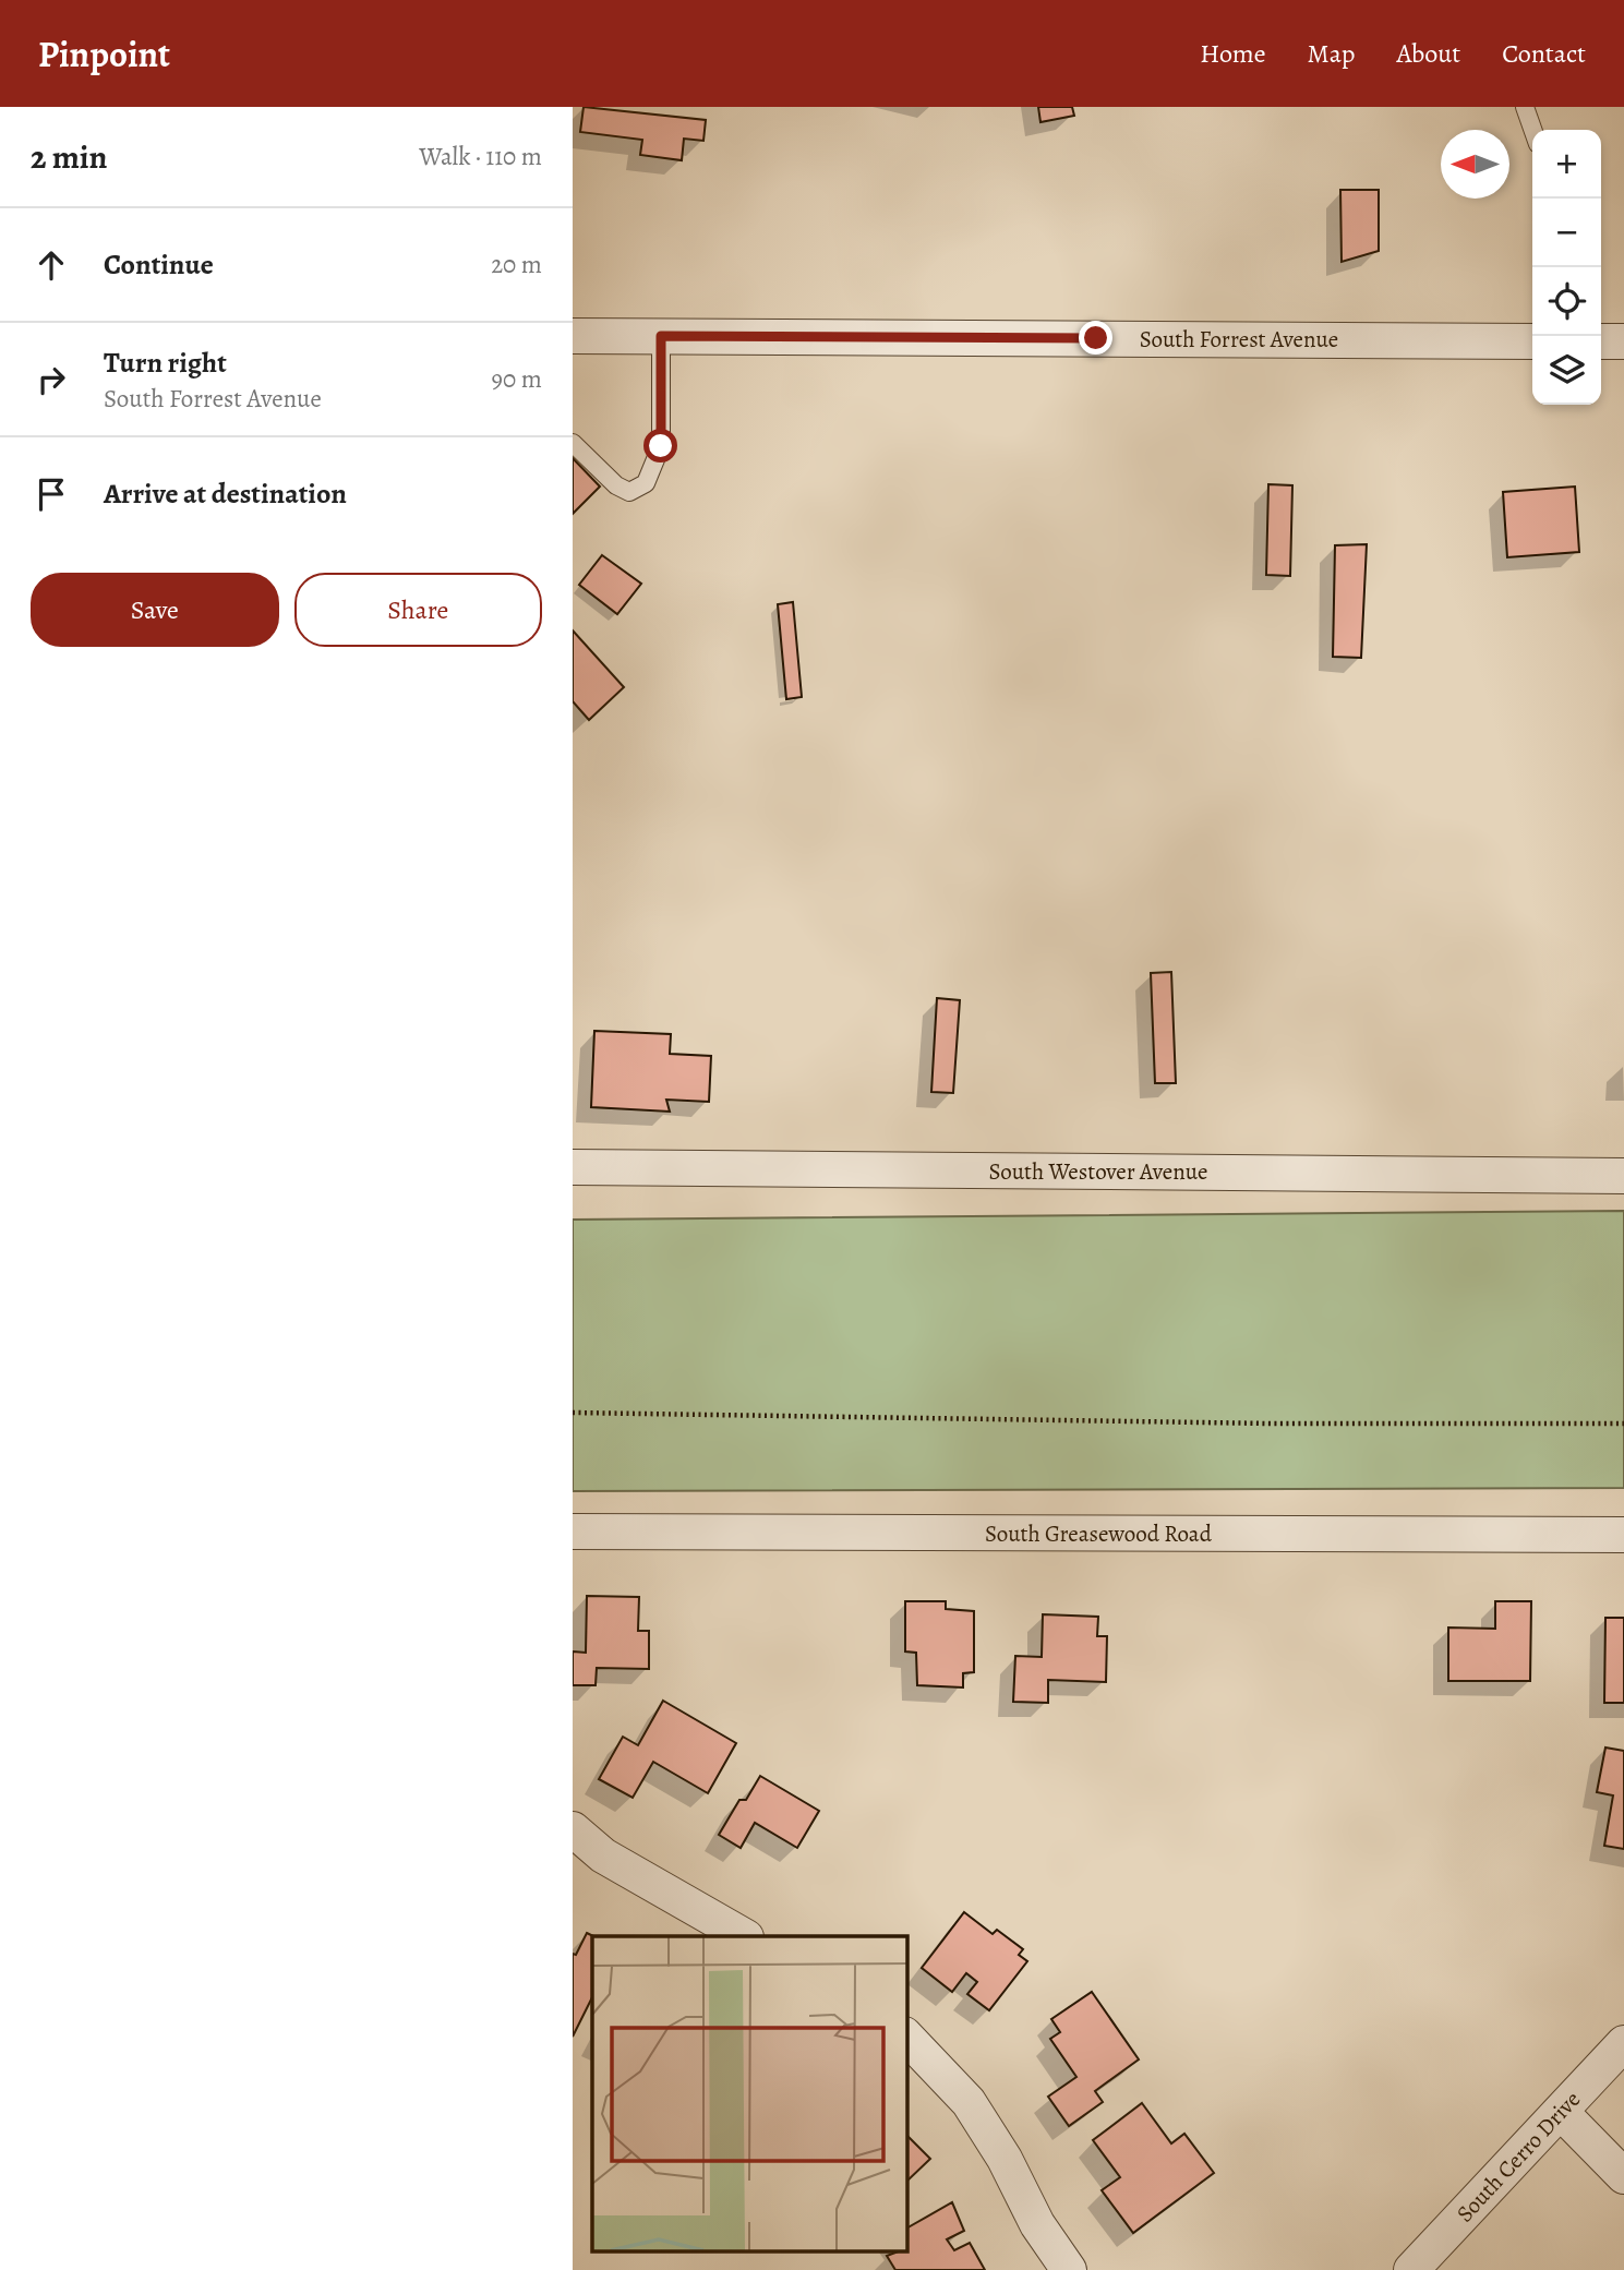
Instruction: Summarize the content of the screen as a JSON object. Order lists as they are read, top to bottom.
{
  "streets": {
    "street": [
      "South Forrest Avenue",
      "South Westover Avenue",
      "South Greasewood Road",
      "South Cerro Drive"
    ]
  },
  "north": "left",
  "page": {
    "header": "Pinpoint",
    "nav": [
      "Home",
      "Map",
      "About",
      "Contact"
    ],
    "heading": ["2 min", "Walk · 110 m"],
    "map_buttons": ["+", "−"],
    "list": [
      ["Continue", "20 m"],
      ["Turn right", "South Forrest Avenue", "90 m"],
      "Arrive at destination"
    ],
    "buttons": ["Save", "Share"]
  }
}
